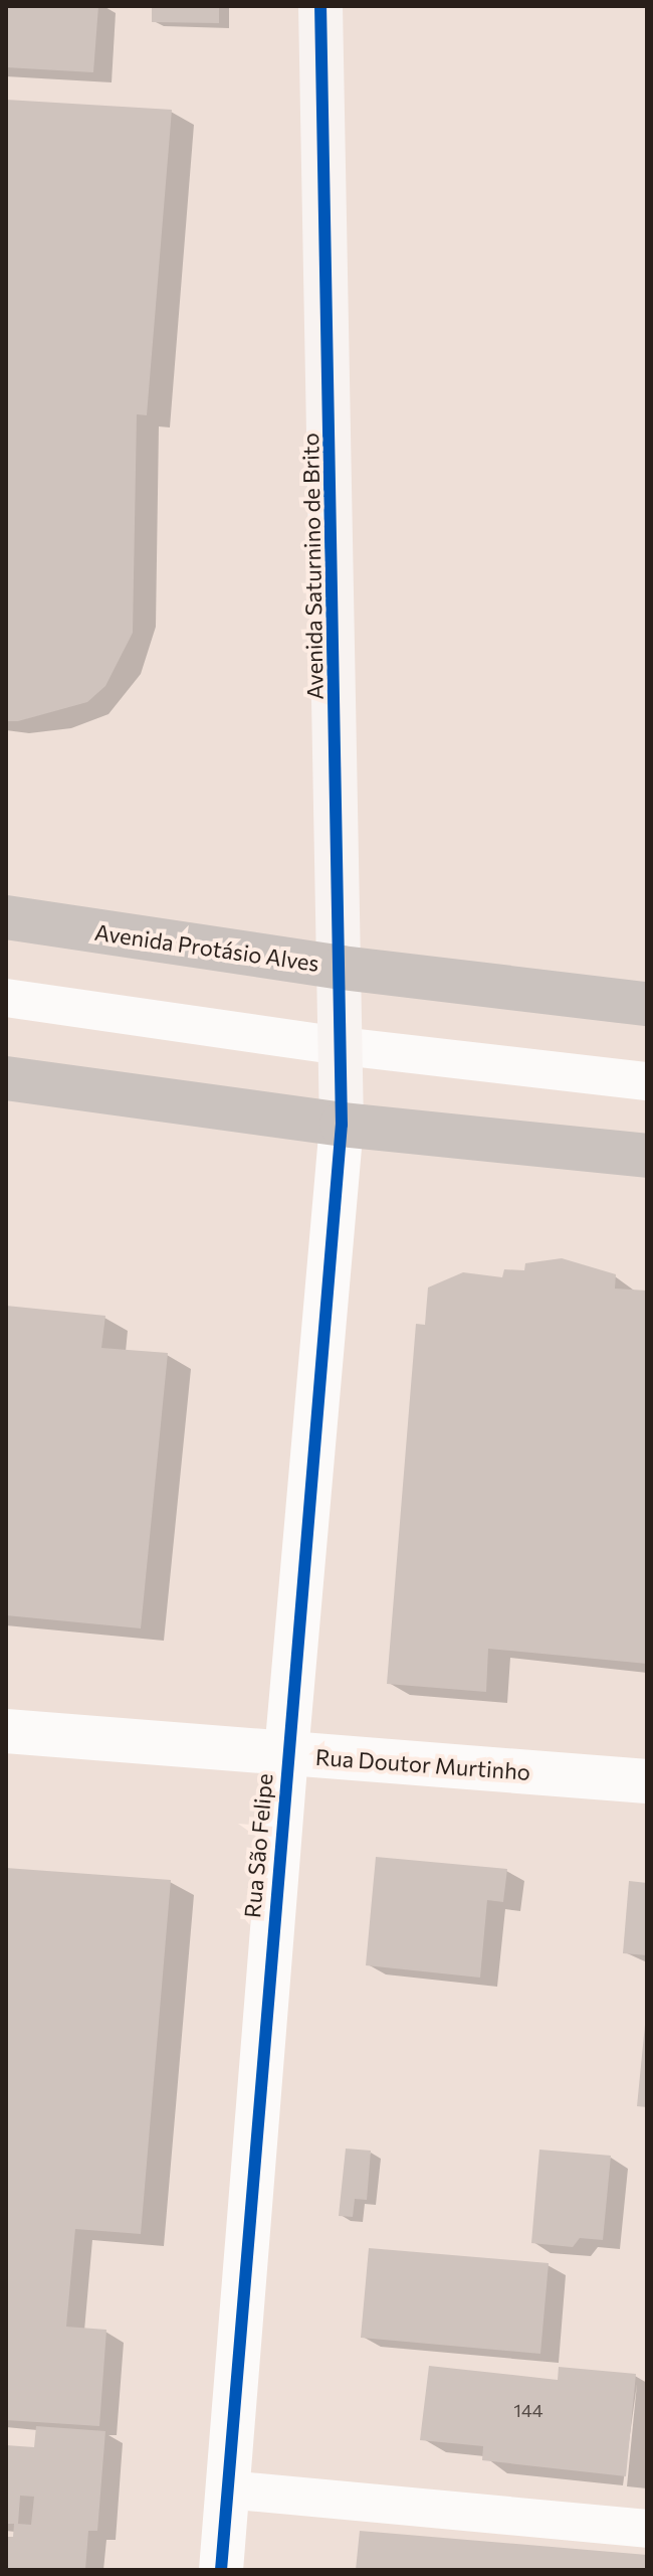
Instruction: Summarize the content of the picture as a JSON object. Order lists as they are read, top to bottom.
{
  "streets": {
    "main road": ["Avenida Saturnino de Brito", "Avenida Protásio Alves"],
    "street": ["Rua Doutor Murtinho", "Rua São Felipe"]
  },
  "crossings": [
    ["Avenida Saturnino de Brito", "Avenida Protásio Alves"],
    ["Avenida Saturnino de Brito", "Rua São Felipe"],
    ["Rua Doutor Murtinho", "Rua São Felipe"]
  ],
  "house_numbers": ["144"]
}
